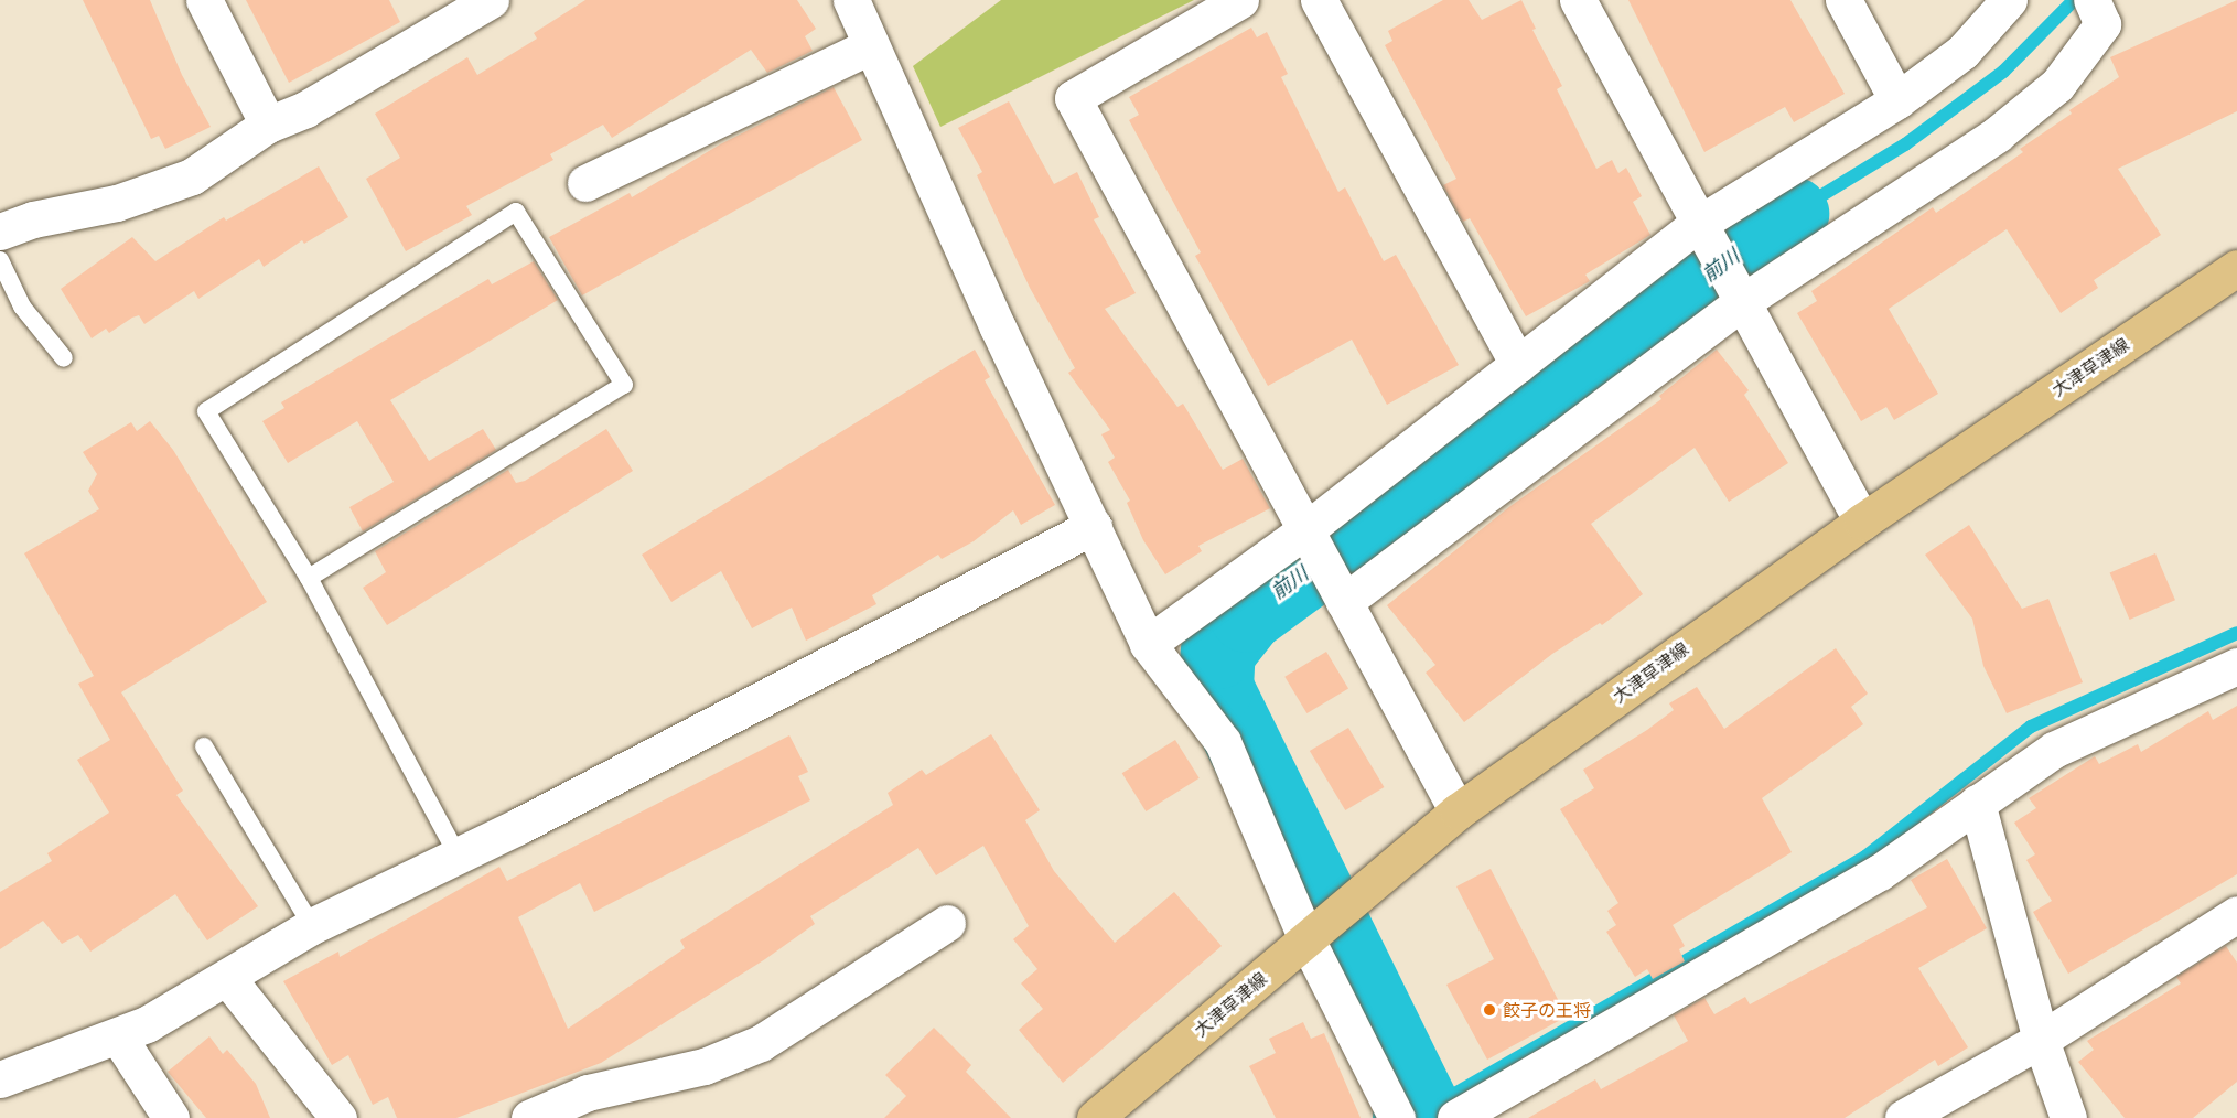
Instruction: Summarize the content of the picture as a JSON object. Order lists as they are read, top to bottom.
{
  "streets": {
    "main road": ["大津草津線"]
  },
  "water": ["前川"],
  "places": ["餃子の王将"]
}
